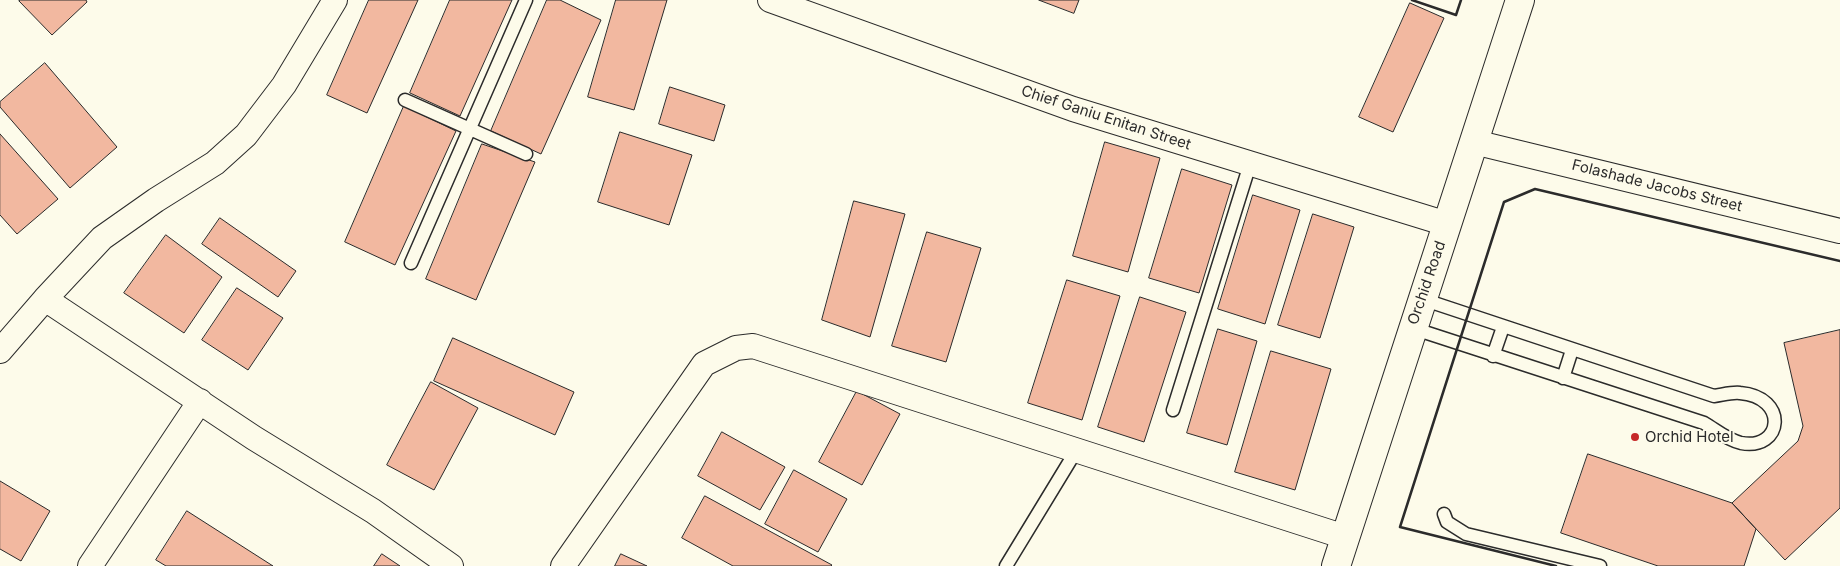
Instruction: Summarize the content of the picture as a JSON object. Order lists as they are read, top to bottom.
{
  "streets": {
    "main road": ["Orchid Road"],
    "street": ["Chief Ganiu Enitan Street", "Folashade Jacobs Street"]
  },
  "crossings": [
    ["Chief Ganiu Enitan Street", "Orchid Road"],
    ["Folashade Jacobs Street", "Orchid Road"]
  ],
  "places": ["Orchid Hotel"]
}
